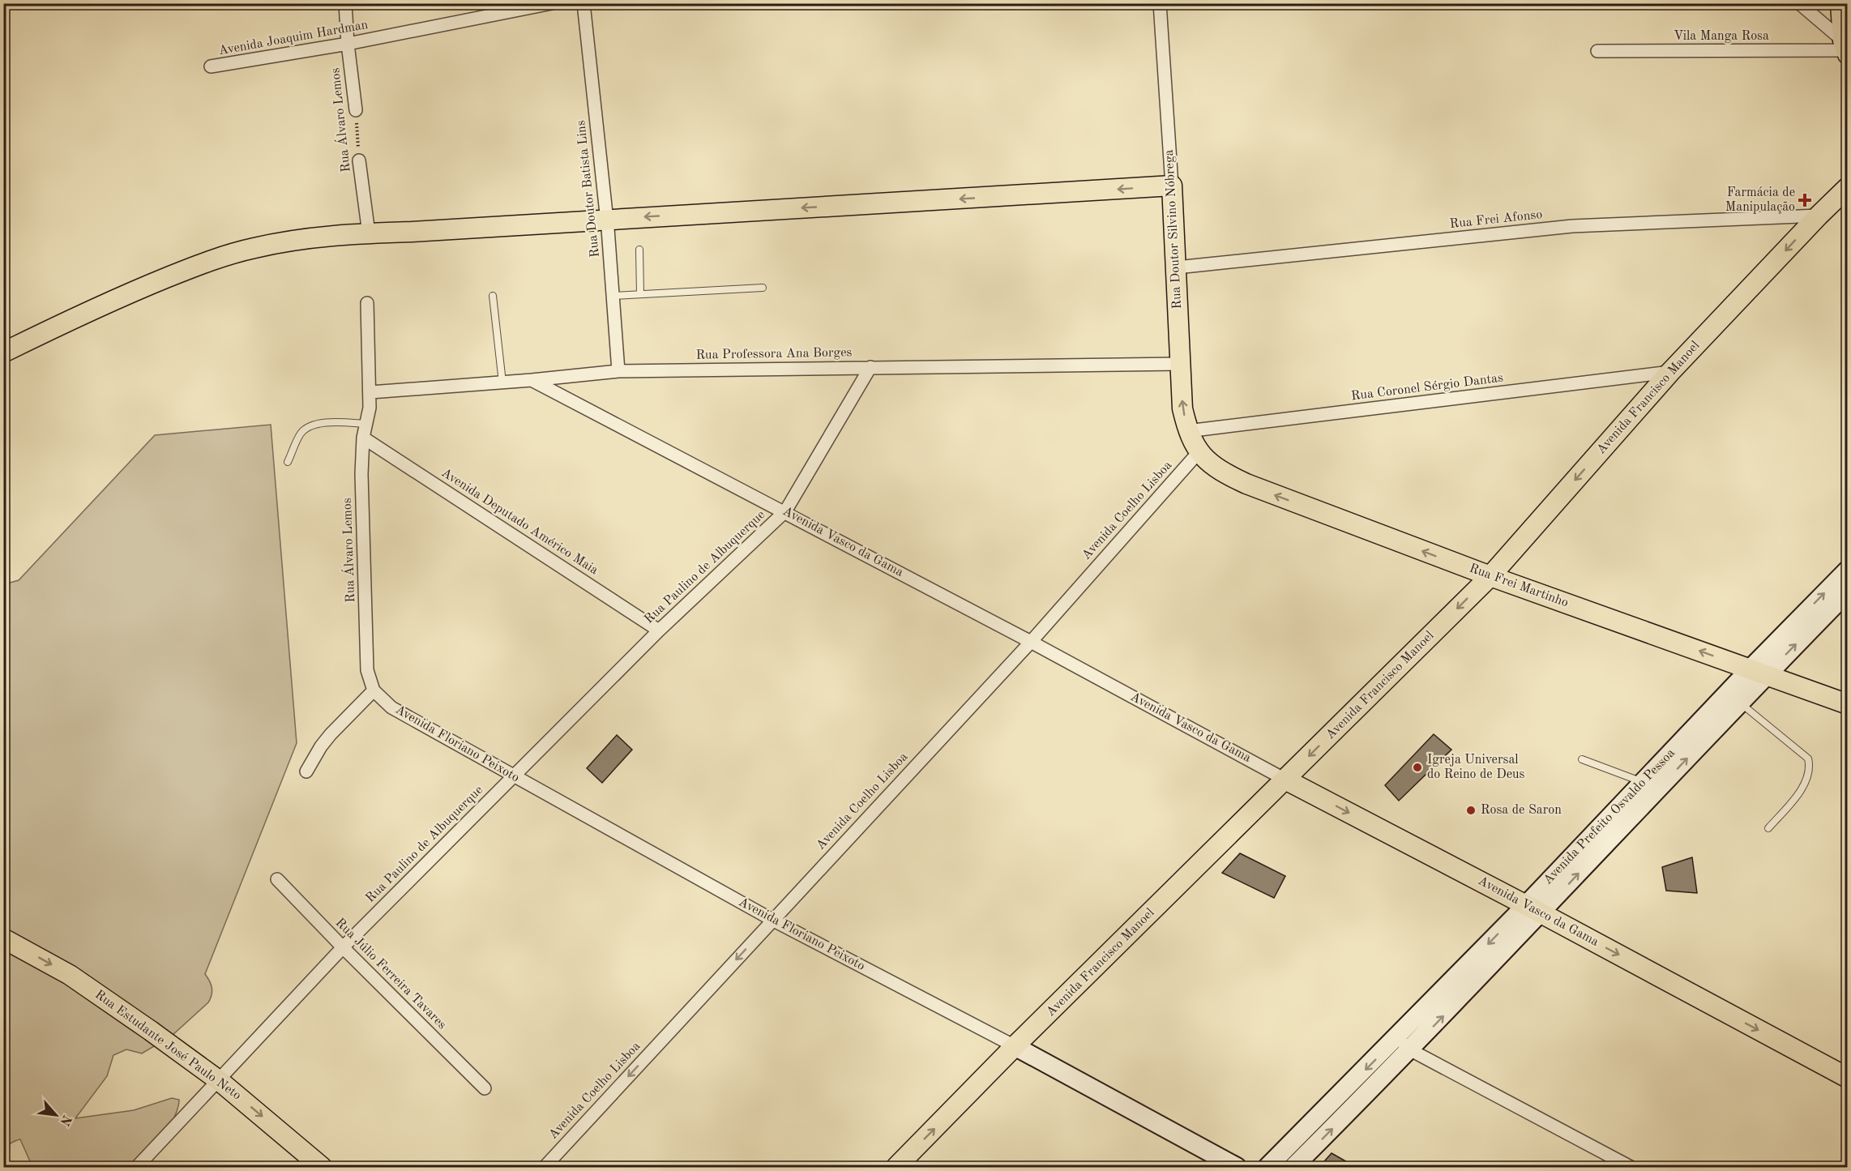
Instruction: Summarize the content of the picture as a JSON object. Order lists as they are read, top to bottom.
{
  "streets": {
    "main road": [
      "Rua Doutor Silvino Nóbrega",
      "Avenida Francisco Manoel",
      "Avenida Vasco da Gama",
      "Rua Frei Martinho",
      "Rua Estudante José Paulo Neto"
    ],
    "street": [
      "Vila Manga Rosa",
      "Avenida Joaquim Hardman",
      "Rua Álvaro Lemos",
      "Rua Doutor Batista Lins",
      "Rua Frei Afonso",
      "Rua Professora Ana Borges",
      "Rua Coronel Sérgio Dantas",
      "Avenida Coelho Lisboa",
      "Avenida Deputado Américo Maia",
      "Rua Paulino de Albuquerque",
      "Avenida Floriano Peixoto",
      "Avenida Prefeito Osvaldo Pessoa",
      "Rua Júlio Ferreira Tavares"
    ]
  },
  "crossings": [
    ["Avenida Joaquim Hardman", "Rua Álvaro Lemos"],
    ["Rua Álvaro Lemos", "Rua Professora Ana Borges"],
    ["Rua Álvaro Lemos", "Avenida Deputado Américo Maia"],
    ["Rua Álvaro Lemos", "Avenida Floriano Peixoto"],
    ["Rua Doutor Batista Lins", "Rua Professora Ana Borges"],
    ["Rua Frei Afonso", "Rua Doutor Silvino Nóbrega"],
    ["Rua Frei Afonso", "Avenida Francisco Manoel"],
    ["Rua Doutor Silvino Nóbrega", "Rua Professora Ana Borges"],
    ["Rua Doutor Silvino Nóbrega", "Rua Coronel Sérgio Dantas"],
    ["Rua Doutor Silvino Nóbrega", "Avenida Coelho Lisboa"],
    ["Rua Doutor Silvino Nóbrega", "Rua Frei Martinho"],
    ["Rua Professora Ana Borges", "Avenida Vasco da Gama"],
    ["Rua Professora Ana Borges", "Rua Paulino de Albuquerque"],
    ["Rua Coronel Sérgio Dantas", "Avenida Francisco Manoel"],
    ["Avenida Francisco Manoel", "Avenida Vasco da Gama"],
    ["Avenida Francisco Manoel", "Rua Frei Martinho"],
    ["Avenida Francisco Manoel", "Avenida Floriano Peixoto"],
    ["Avenida Coelho Lisboa", "Avenida Vasco da Gama"],
    ["Avenida Coelho Lisboa", "Rua Frei Martinho"],
    ["Avenida Coelho Lisboa", "Avenida Floriano Peixoto"],
    ["Avenida Deputado Américo Maia", "Rua Paulino de Albuquerque"],
    ["Avenida Vasco da Gama", "Rua Paulino de Albuquerque"],
    ["Avenida Vasco da Gama", "Avenida Prefeito Osvaldo Pessoa"],
    ["Rua Paulino de Albuquerque", "Avenida Floriano Peixoto"],
    ["Rua Paulino de Albuquerque", "Rua Júlio Ferreira Tavares"],
    ["Rua Paulino de Albuquerque", "Rua Estudante José Paulo Neto"],
    ["Rua Frei Martinho", "Avenida Prefeito Osvaldo Pessoa"]
  ],
  "one_way": ["Avenida Vasco da Gama", "Rua Frei Martinho", "Rua Estudante José Paulo Neto"],
  "places": {
    "health": ["Farmácia de Manipulação"],
    "other": ["Igreja Universal do Reino de Deus", "Rosa de Saron"]
  },
  "north": "bottom right"
}
